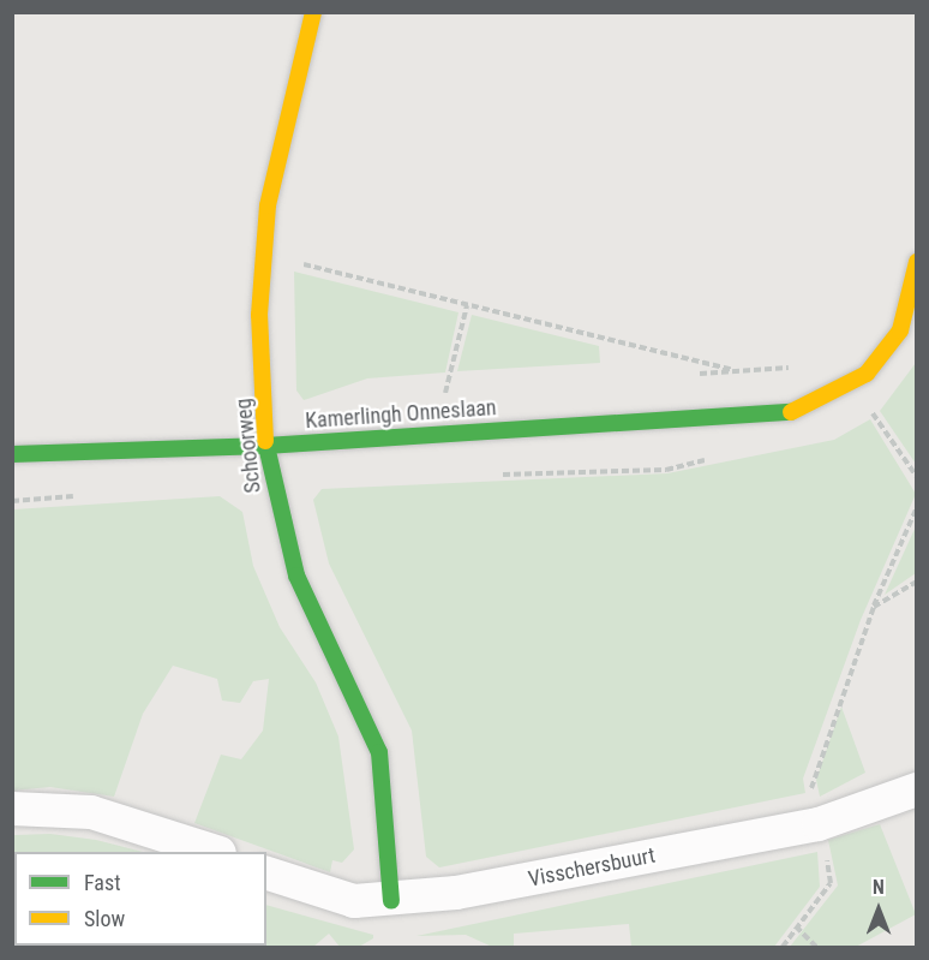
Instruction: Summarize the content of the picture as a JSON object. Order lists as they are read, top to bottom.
{
  "streets": {
    "street": ["Kamerlingh Onneslaan", "Schoorweg", "Visschersbuurt"]
  },
  "crossings": [
    ["Kamerlingh Onneslaan", "Schoorweg"],
    ["Schoorweg", "Visschersbuurt"]
  ],
  "legend": ["Fast", "Slow"],
  "north": "top"
}
